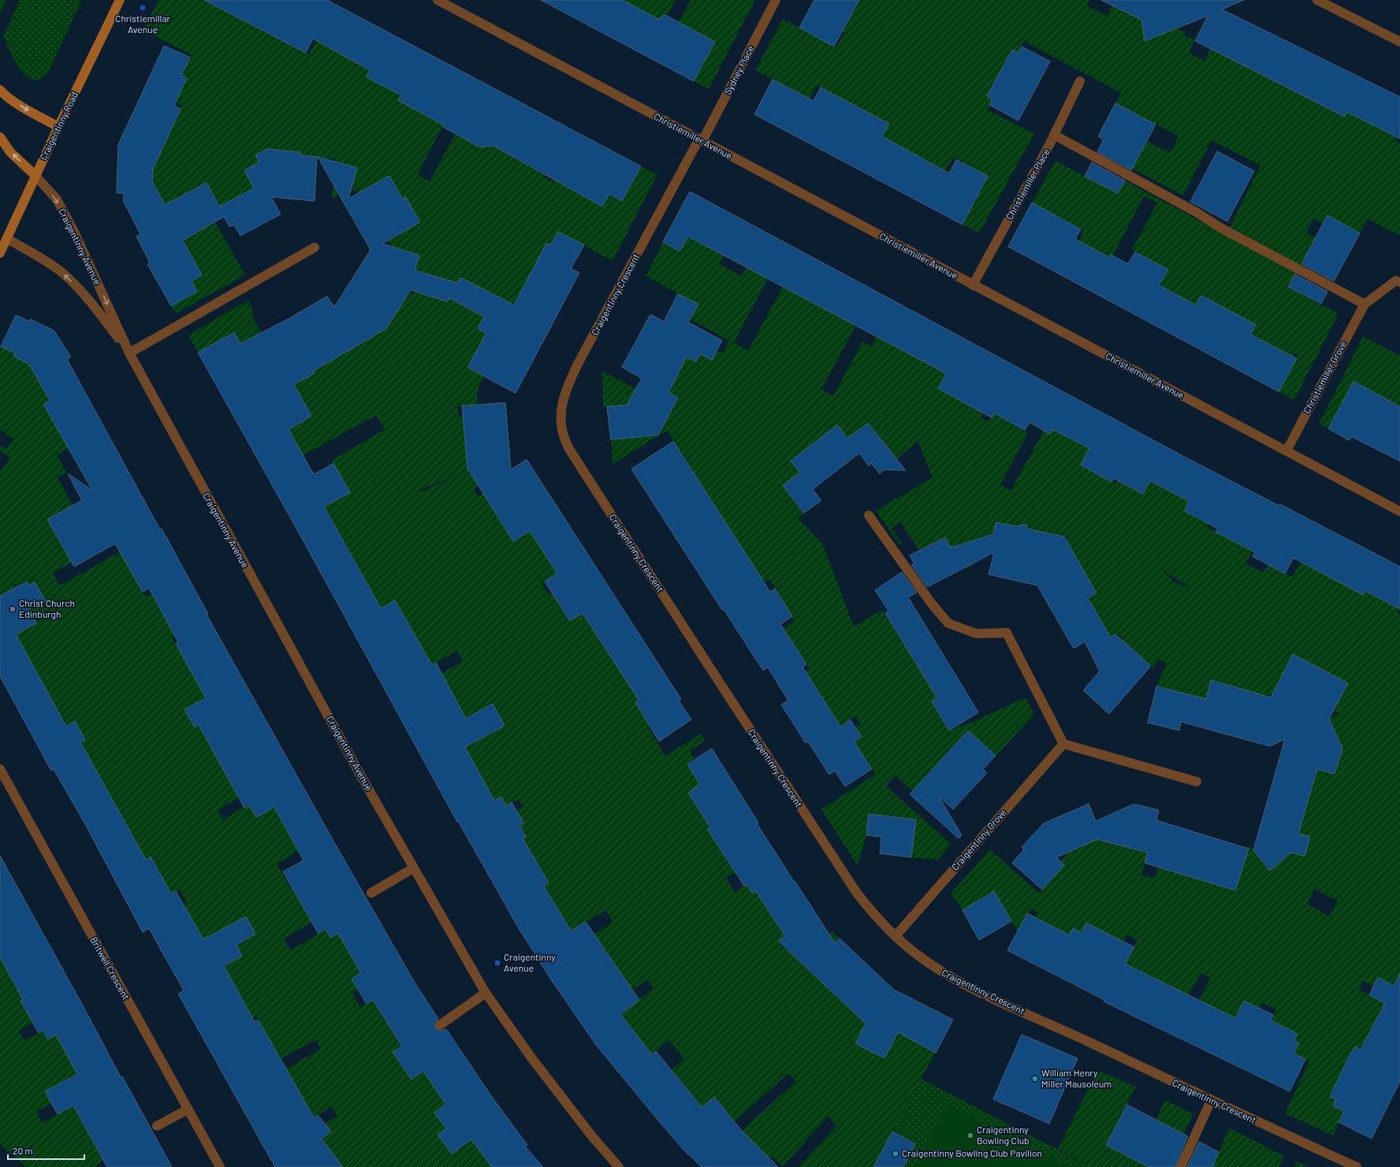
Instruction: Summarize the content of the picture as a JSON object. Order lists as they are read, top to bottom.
{
  "streets": {
    "street": [
      "Sydney Place",
      "Craigentinny Road",
      "Christiemiller Avenue",
      "Christiemiller Place",
      "Craigentinny Avenue",
      "Craigentinny Crescent",
      "Christiemiller Grove",
      "Craigentinny Grove",
      "Britwell Crescent"
    ]
  },
  "crossings": [
    ["Sydney Place", "Christiemiller Avenue"],
    ["Sydney Place", "Craigentinny Crescent"],
    ["Craigentinny Road", "Craigentinny Avenue"],
    ["Christiemiller Avenue", "Christiemiller Place"],
    ["Christiemiller Avenue", "Craigentinny Crescent"],
    ["Christiemiller Avenue", "Christiemiller Grove"],
    ["Craigentinny Crescent", "Craigentinny Grove"]
  ],
  "places": {
    "transit": ["Christiemillar Avenue", "Craigentinny Avenue"],
    "other": [
      "Christ Church Edinburgh",
      "William Henry Miller Mausoleum",
      "Craigentinny Bowling Club",
      "Craigentinny Bowling Club Pavilion"
    ]
  },
  "scale_bar": "20 m"
}
